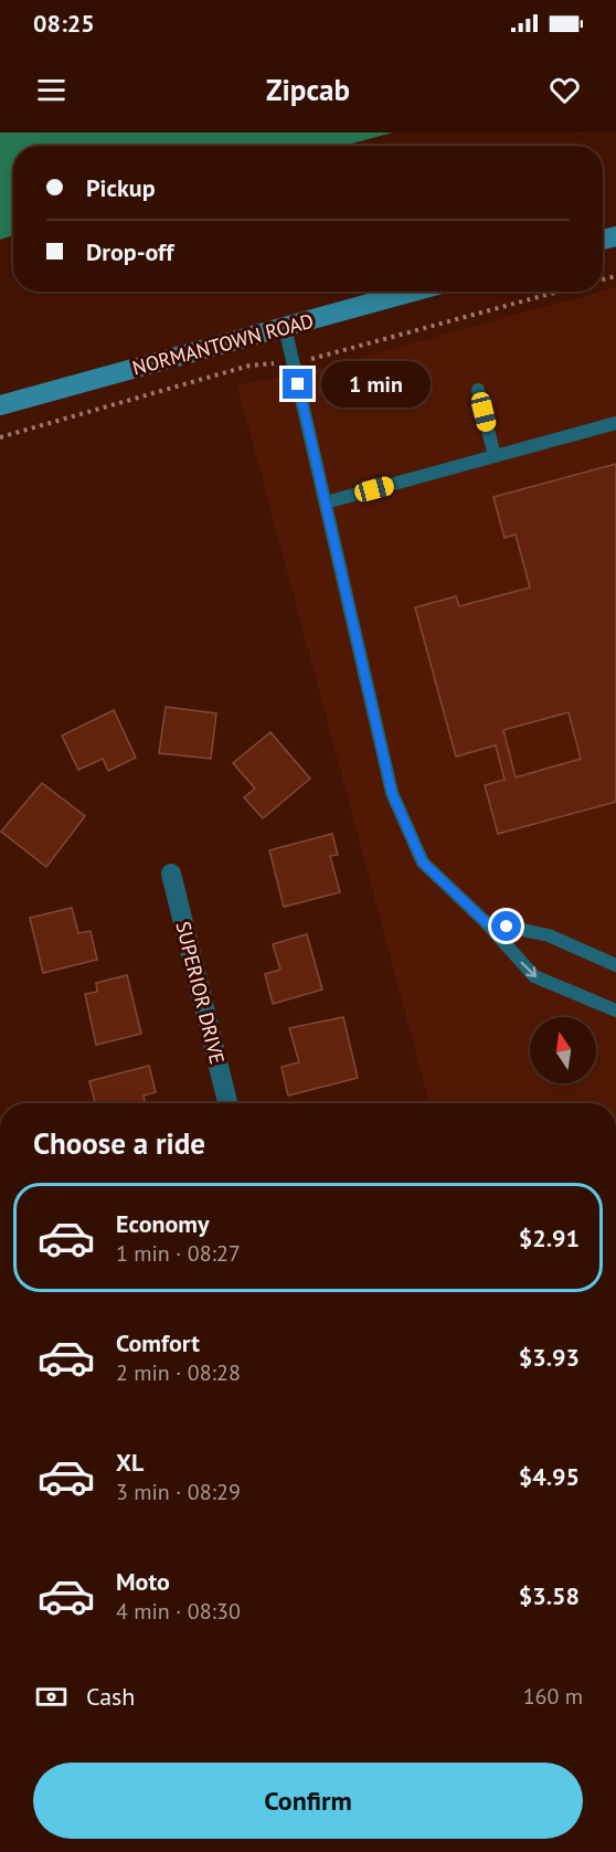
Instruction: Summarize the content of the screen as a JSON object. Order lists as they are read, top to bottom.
{
  "streets": {
    "street": ["NORMANTOWN ROAD", "SUPERIOR DRIVE"]
  },
  "north": "top",
  "page": {
    "status": "08:25",
    "header": "Zipcab",
    "banner": ["Pickup", "Drop-off"],
    "bubble": "1 min",
    "heading": "Choose a ride",
    "list": [
      {
        "name": "Economy",
        "note": "1 min · 08:27",
        "value": "$2.91"
      },
      {
        "name": "Comfort",
        "note": "2 min · 08:28",
        "value": "$3.93"
      },
      {
        "name": "XL",
        "note": "3 min · 08:29",
        "value": "$4.95"
      },
      {
        "name": "Moto",
        "note": "4 min · 08:30",
        "value": "$3.58"
      }
    ],
    "pay": ["Cash", "160 m"],
    "buttons": "Confirm"
  }
}
